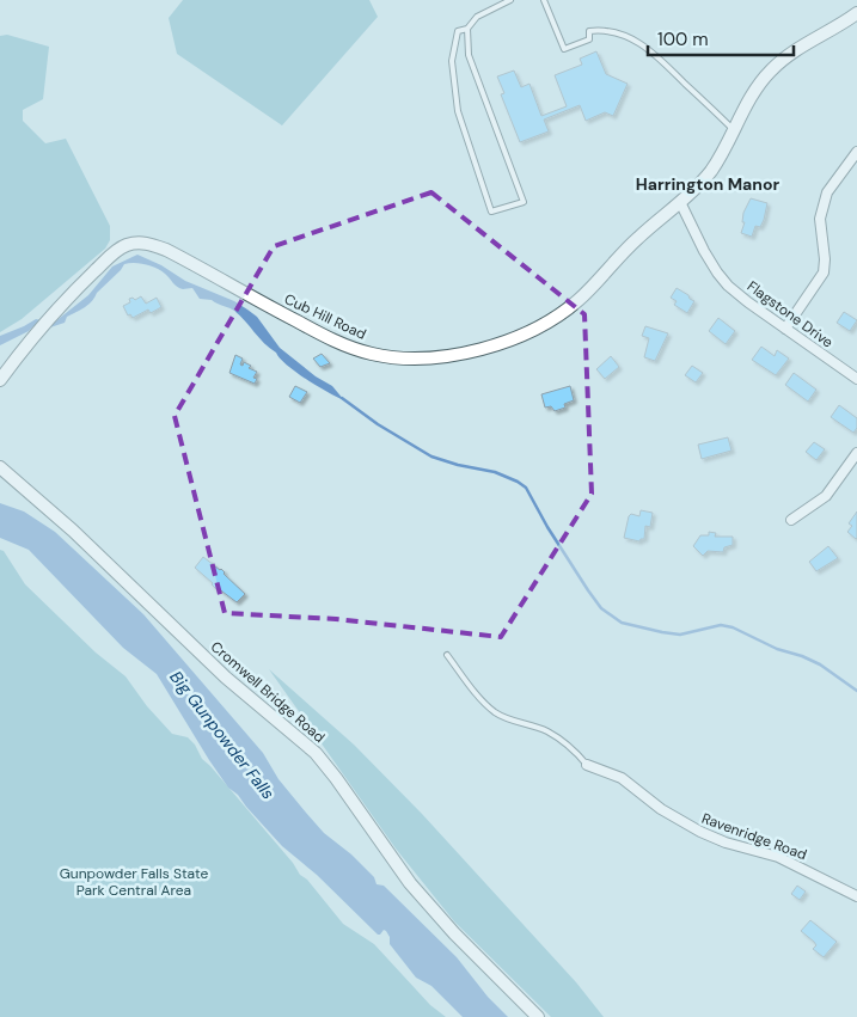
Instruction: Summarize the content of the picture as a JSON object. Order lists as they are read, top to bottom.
{
  "streets": {
    "street": [
      "Flagstone Drive",
      "Cub Hill Road",
      "Cromwell Bridge Road",
      "Ravenridge Road"
    ]
  },
  "crossings": [
    ["Flagstone Drive", "Cub Hill Road"]
  ],
  "districts": ["Harrington Manor"],
  "water": ["Big Gunpowder Falls"],
  "parks": ["Gunpowder Falls State Park Central Area"],
  "scale_bar": "100 m"
}
